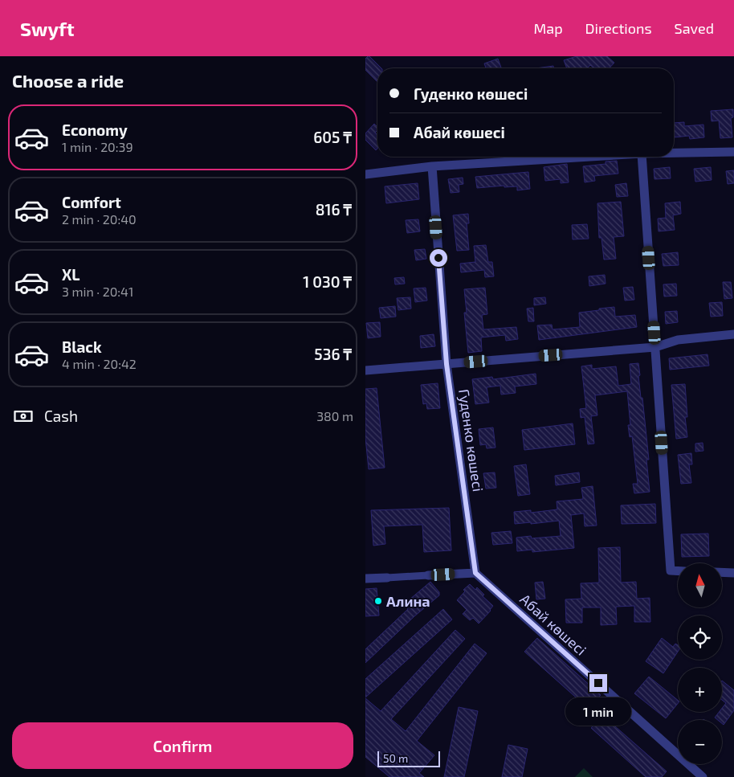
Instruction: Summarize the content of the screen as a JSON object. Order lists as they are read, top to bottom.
{
  "streets": {
    "street": ["Гуденко көшесі", "Абай көшесі"]
  },
  "crossings": [
    ["Гуденко көшесі", "Абай көшесі"]
  ],
  "places": ["Алина"],
  "scale_bar": "50 m",
  "north": "top",
  "page": {
    "header": "Swyft",
    "nav": ["Map", "Directions", "Saved"],
    "heading": "Choose a ride",
    "banner": ["Гуденко көшесі", "Абай көшесі"],
    "list": [
      {
        "name": "Economy",
        "note": "1 min · 20:39",
        "value": "605 ₸"
      },
      {
        "name": "Comfort",
        "note": "2 min · 20:40",
        "value": "816 ₸"
      },
      {
        "name": "XL",
        "note": "3 min · 20:41",
        "value": "1 030 ₸"
      },
      {
        "name": "Black",
        "note": "4 min · 20:42",
        "value": "536 ₸"
      }
    ],
    "pay": ["Cash", "380 m"],
    "map_buttons": ["+", "−"],
    "bubble": "1 min",
    "buttons": "Confirm",
    "scale": "50 m"
  }
}
